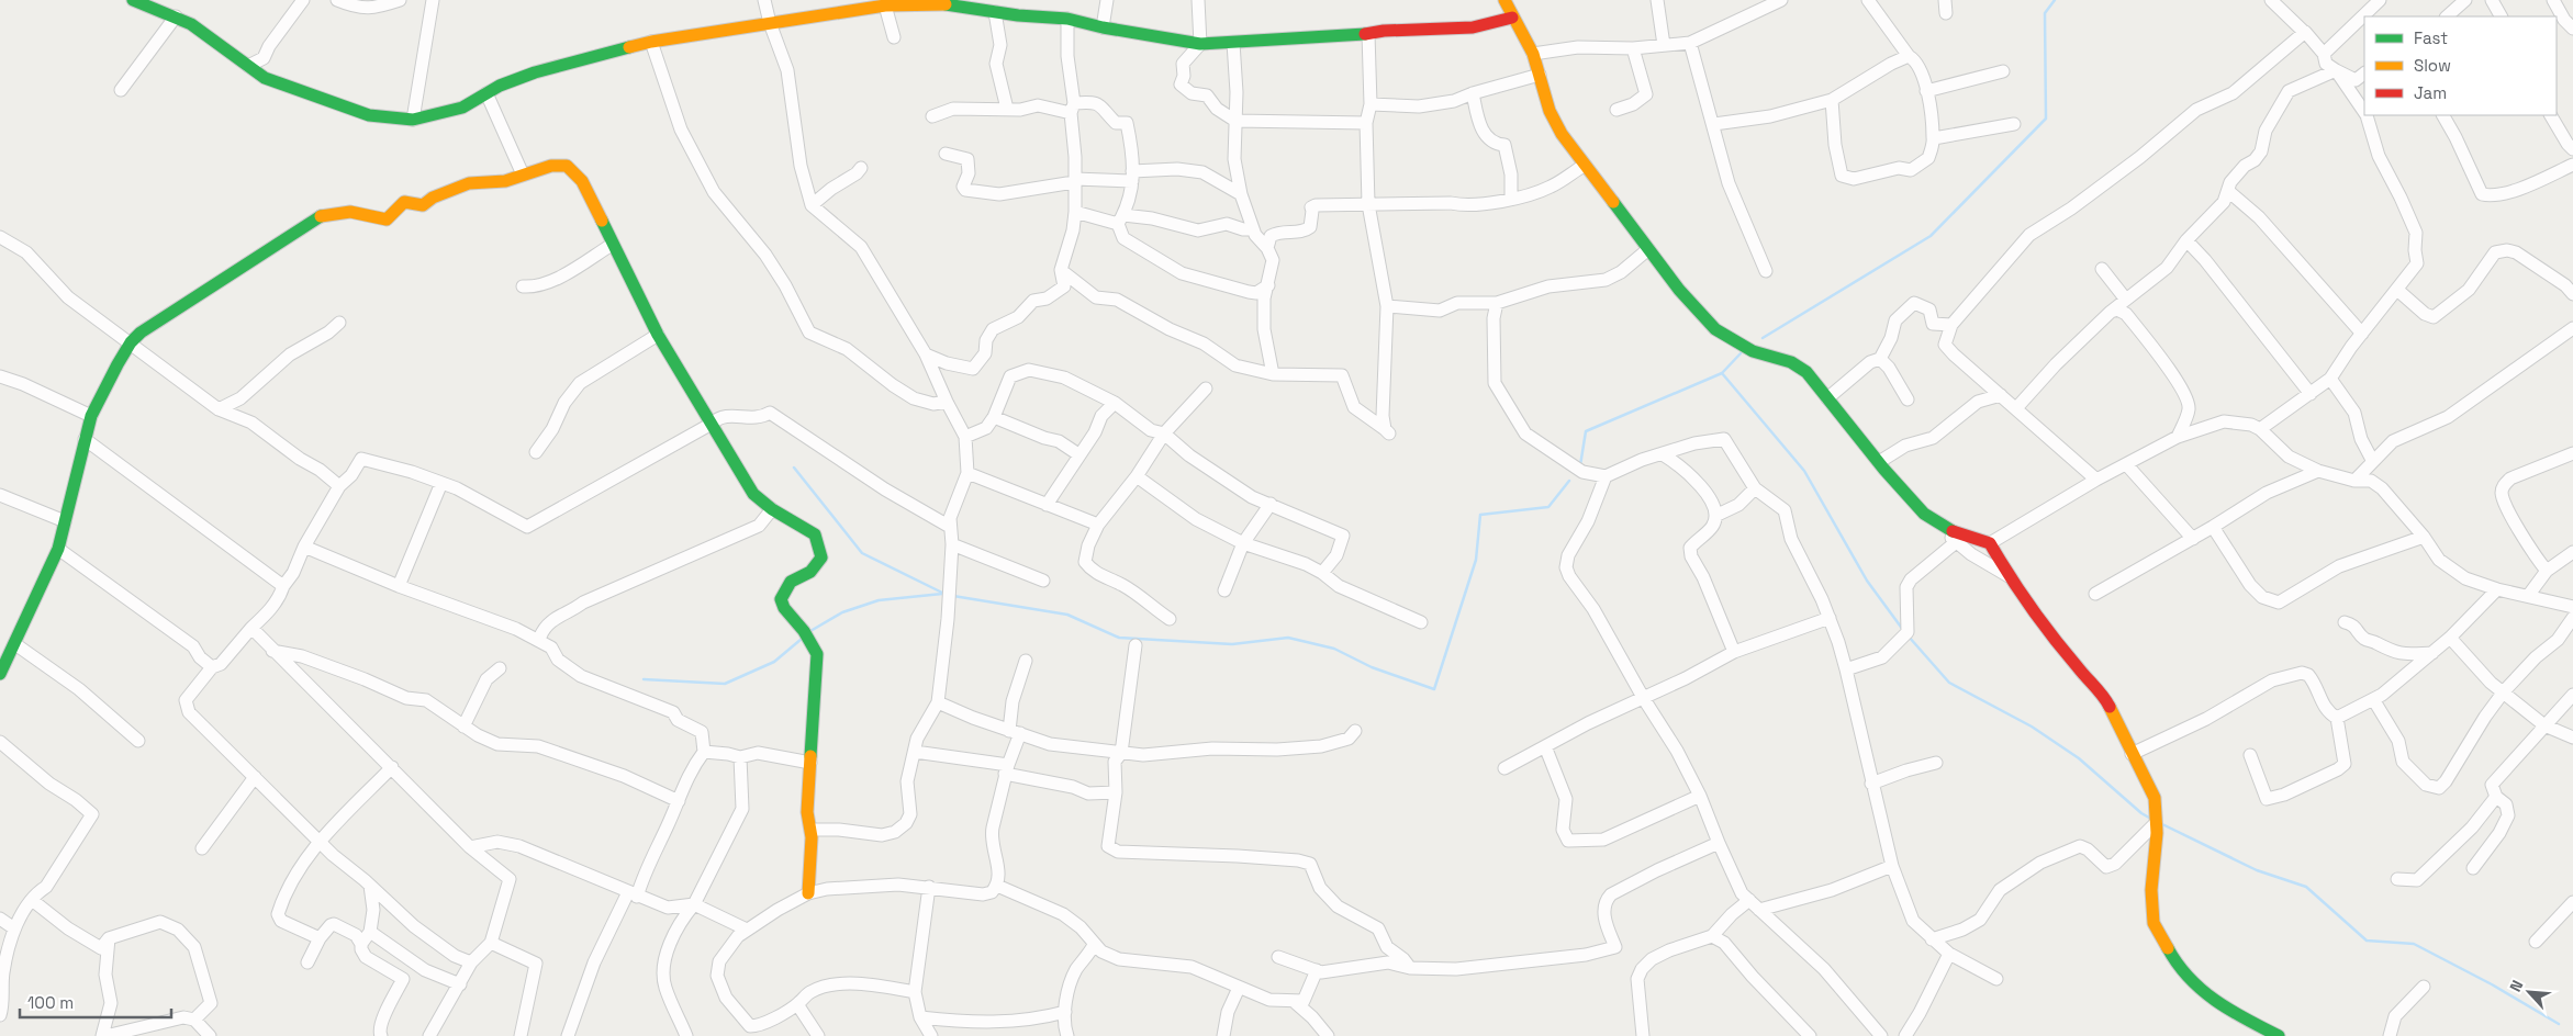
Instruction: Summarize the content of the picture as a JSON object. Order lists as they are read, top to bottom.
{
  "legend": ["Fast", "Slow", "Jam"],
  "scale_bar": "100 m",
  "north": "top left"
}
